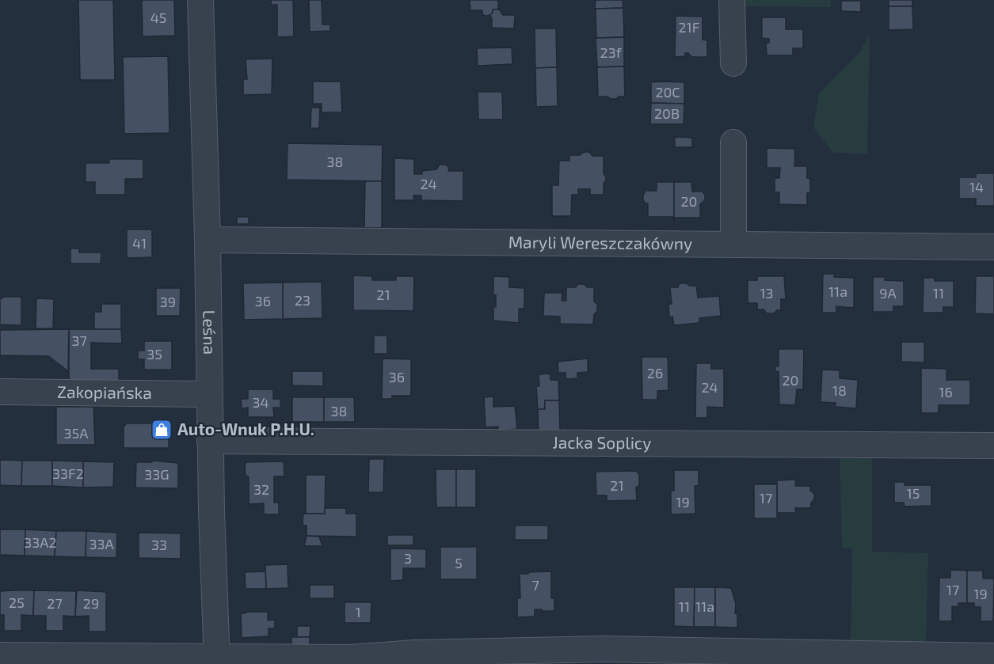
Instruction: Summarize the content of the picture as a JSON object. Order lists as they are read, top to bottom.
{
  "streets": {
    "street": [
      "Maryli Wereszczakówny",
      "Leśna",
      "Zakopiańska",
      "Jacka Soplicy"
    ]
  },
  "crossings": [
    ["Maryli Wereszczakówny", "Leśna"],
    ["Leśna", "Zakopiańska"],
    ["Leśna", "Jacka Soplicy"]
  ],
  "places": {
    "shop": ["Auto-Wnuk P.H.U."]
  },
  "house_numbers": [
    "45",
    "21F",
    "23f",
    "20C",
    "20B",
    "38",
    "24",
    "14",
    "20",
    "41",
    "11a",
    "13",
    "9A",
    "11",
    "21",
    "23",
    "36",
    "39",
    "37",
    "35",
    "26",
    "36",
    "20",
    "24",
    "18",
    "16",
    "34",
    "38",
    "35A",
    "33F2",
    "33G",
    "21",
    "32",
    "15",
    "17",
    "19",
    "33A2",
    "33A",
    "33",
    "3",
    "5",
    "7",
    "17",
    "19",
    "25",
    "27",
    "29",
    "11",
    "11a",
    "1"
  ]
}
